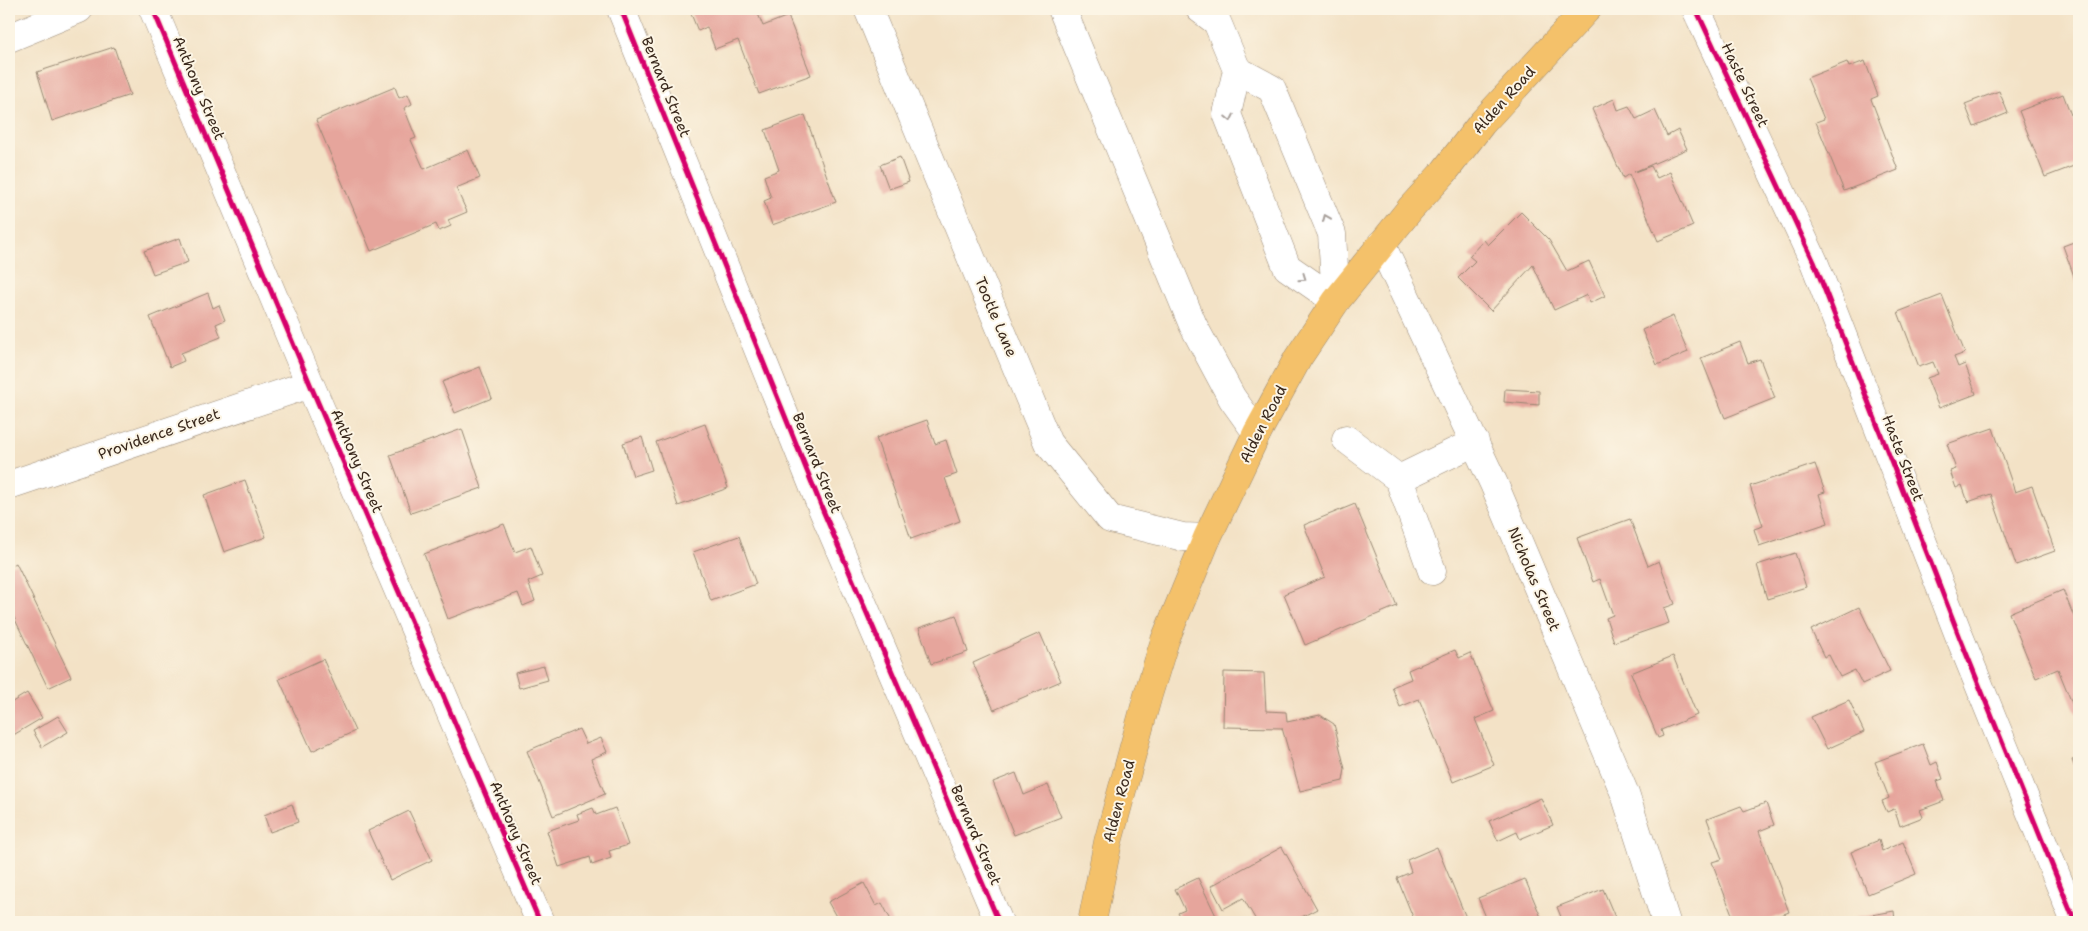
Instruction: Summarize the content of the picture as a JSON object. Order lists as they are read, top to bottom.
{
  "streets": {
    "main road": ["Alden Road"],
    "street": [
      "Haste Street",
      "Bernard Street",
      "Anthony Street",
      "Tootle Lane",
      "Providence Street",
      "Nicholas Street"
    ]
  },
  "crossings": [
    ["Anthony Street", "Providence Street"],
    ["Alden Road", "Tootle Lane"],
    ["Alden Road", "Nicholas Street"]
  ]
}
